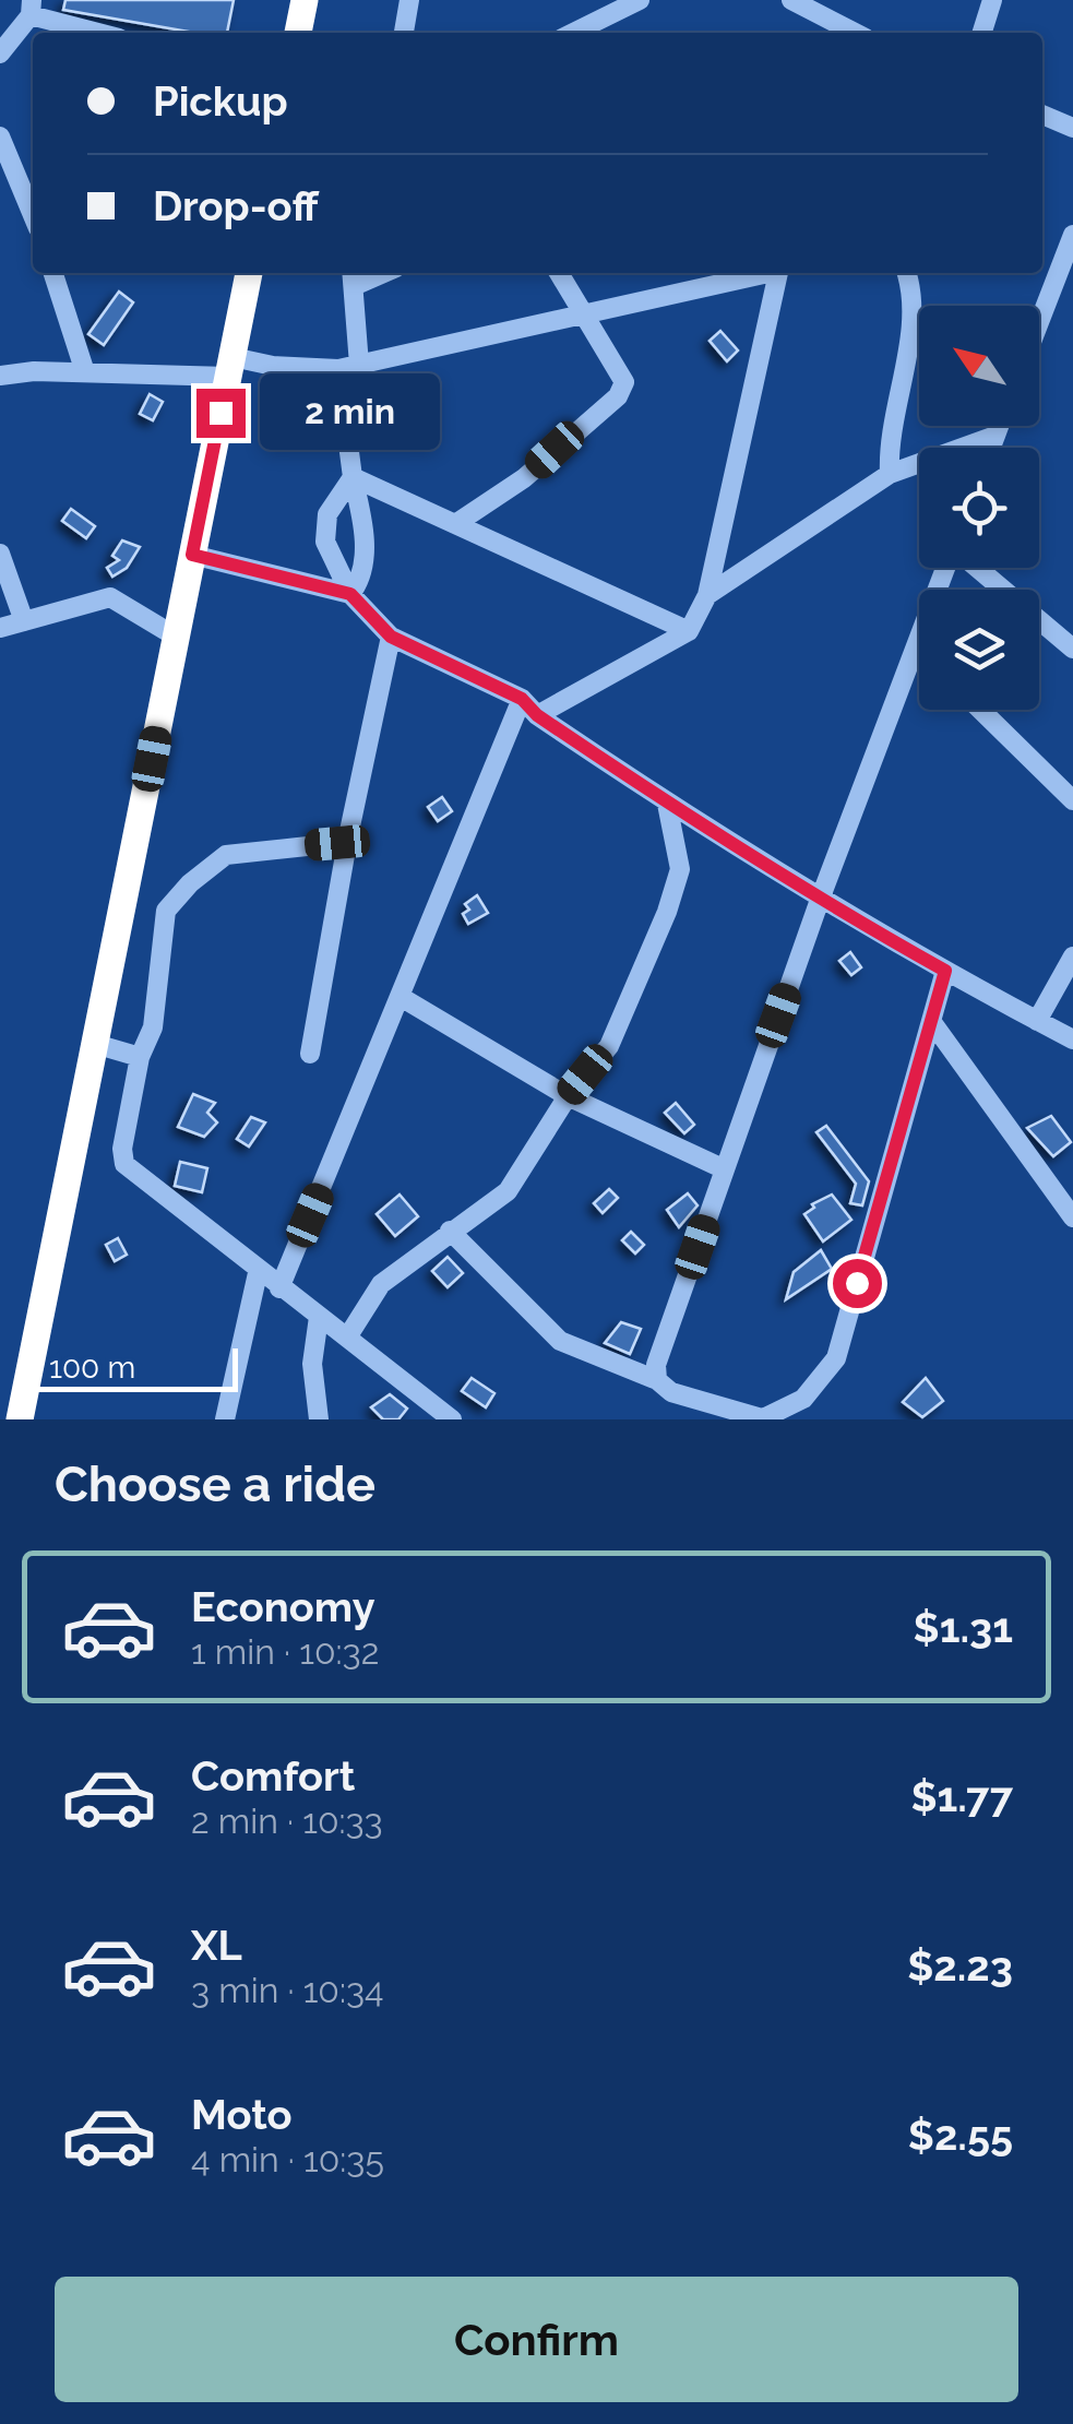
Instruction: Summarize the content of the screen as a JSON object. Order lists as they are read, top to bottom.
{
  "scale_bar": "100 m",
  "north": "top left",
  "page": {
    "banner": ["Pickup", "Drop-off"],
    "bubble": "2 min",
    "scale": "100 m",
    "heading": "Choose a ride",
    "list": [
      {
        "name": "Economy",
        "note": "1 min · 10:32",
        "value": "$1.31"
      },
      {
        "name": "Comfort",
        "note": "2 min · 10:33",
        "value": "$1.77"
      },
      {
        "name": "XL",
        "note": "3 min · 10:34",
        "value": "$2.23"
      },
      {
        "name": "Moto",
        "note": "4 min · 10:35",
        "value": "$2.55"
      }
    ],
    "buttons": "Confirm"
  }
}
